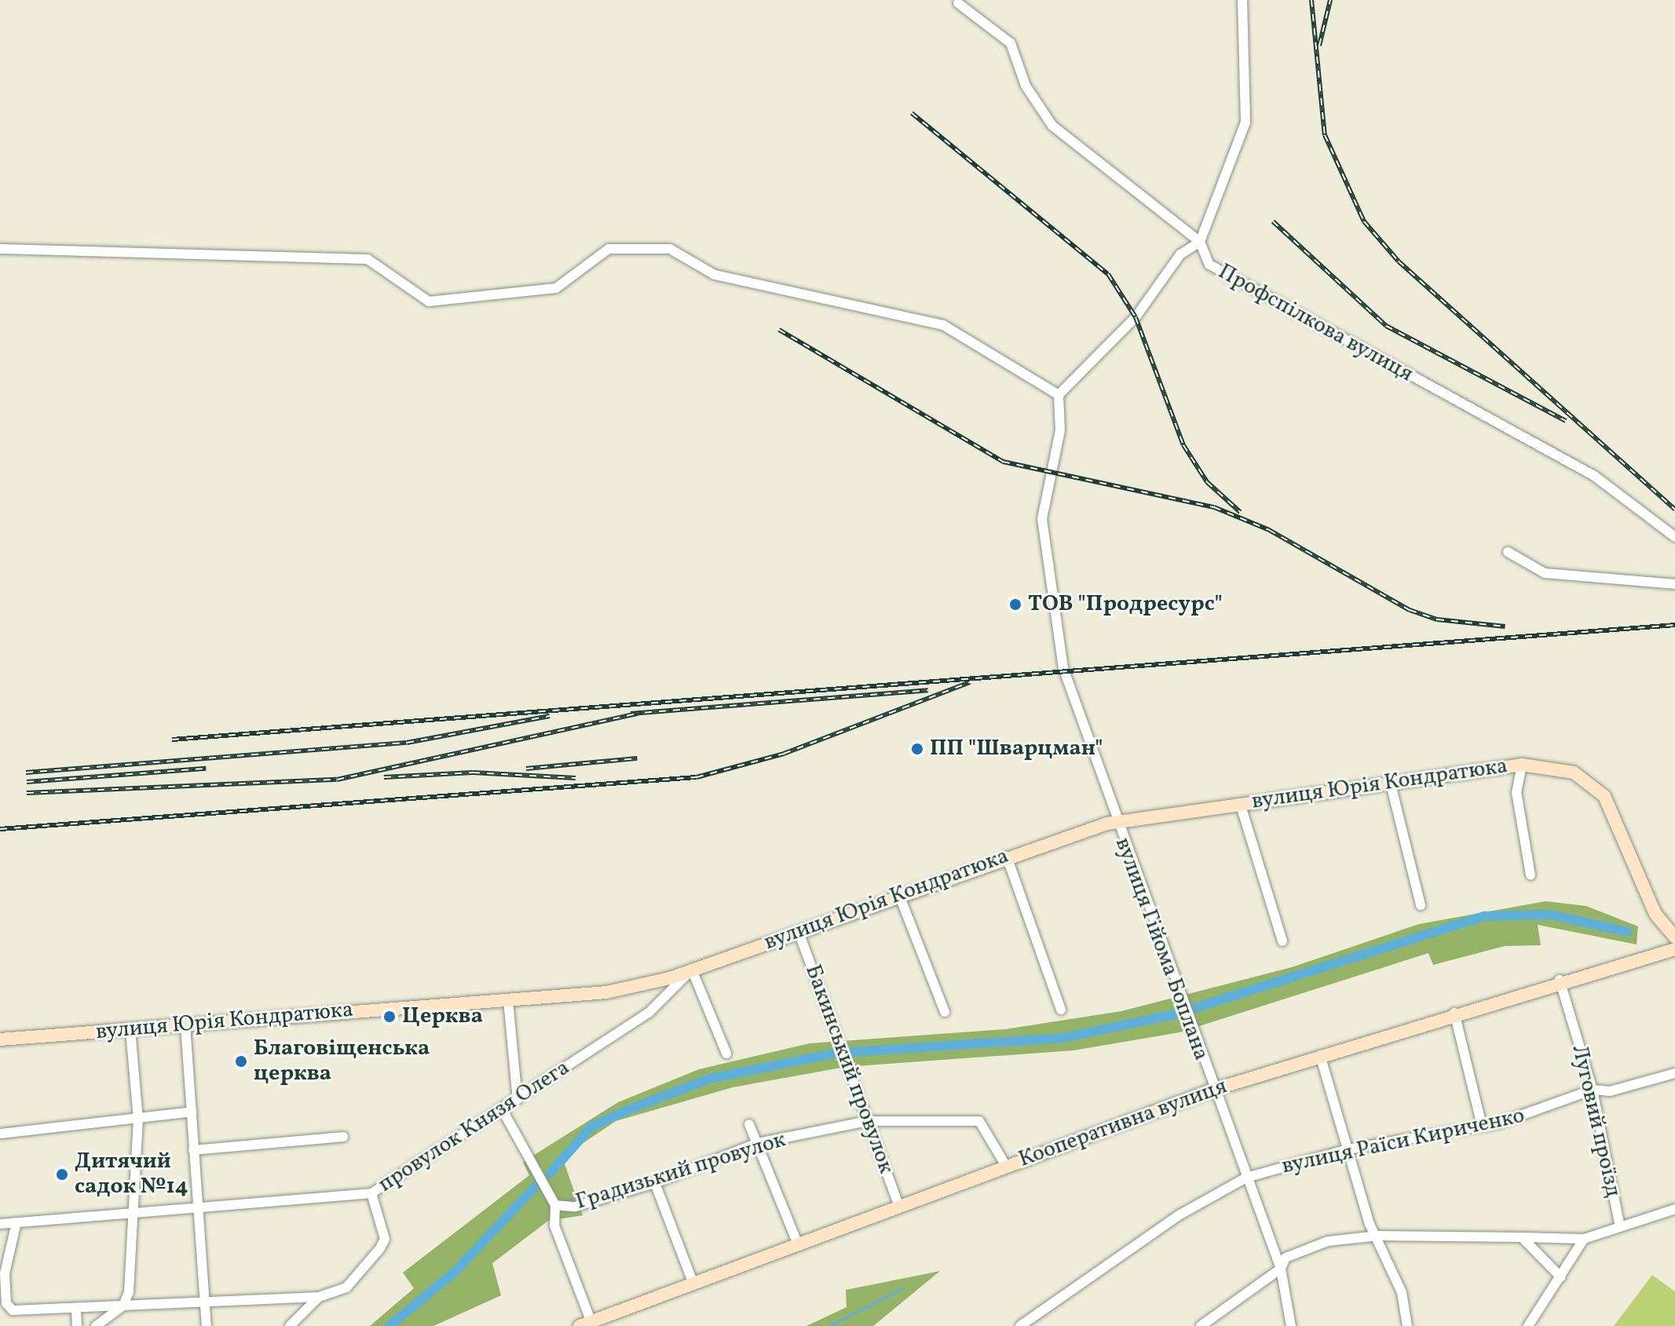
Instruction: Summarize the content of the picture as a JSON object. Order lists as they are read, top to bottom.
{
  "streets": {
    "street": [
      "Профспілкова вулиця",
      "вулиця Юрія Кондратюка",
      "вулиця Гійома Боплана",
      "Бакинський провулок",
      "Луговий проїзд",
      "Кооперативна вулиця",
      "провулок Князя Олега",
      "вулиця Раїси Кириченко",
      "Градизький провулок"
    ]
  },
  "crossings": [
    ["вулиця Юрія Кондратюка", "вулиця Гійома Боплана"],
    ["вулиця Юрія Кондратюка", "Бакинський провулок"],
    ["вулиця Юрія Кондратюка", "провулок Князя Олега"],
    ["вулиця Гійома Боплана", "Кооперативна вулиця"],
    ["вулиця Гійома Боплана", "вулиця Раїси Кириченко"],
    ["Бакинський провулок", "Кооперативна вулиця"],
    ["Бакинський провулок", "Градизький провулок"],
    ["Луговий проїзд", "Кооперативна вулиця"],
    ["Луговий проїзд", "вулиця Раїси Кириченко"],
    ["Кооперативна вулиця", "Градизький провулок"]
  ],
  "places": [
    "ТОВ \"Продресурс\"",
    "ПП \"Шварцман\"",
    "Церква",
    "Благовіщенська церква",
    "Дитячий садок №14"
  ]
}
